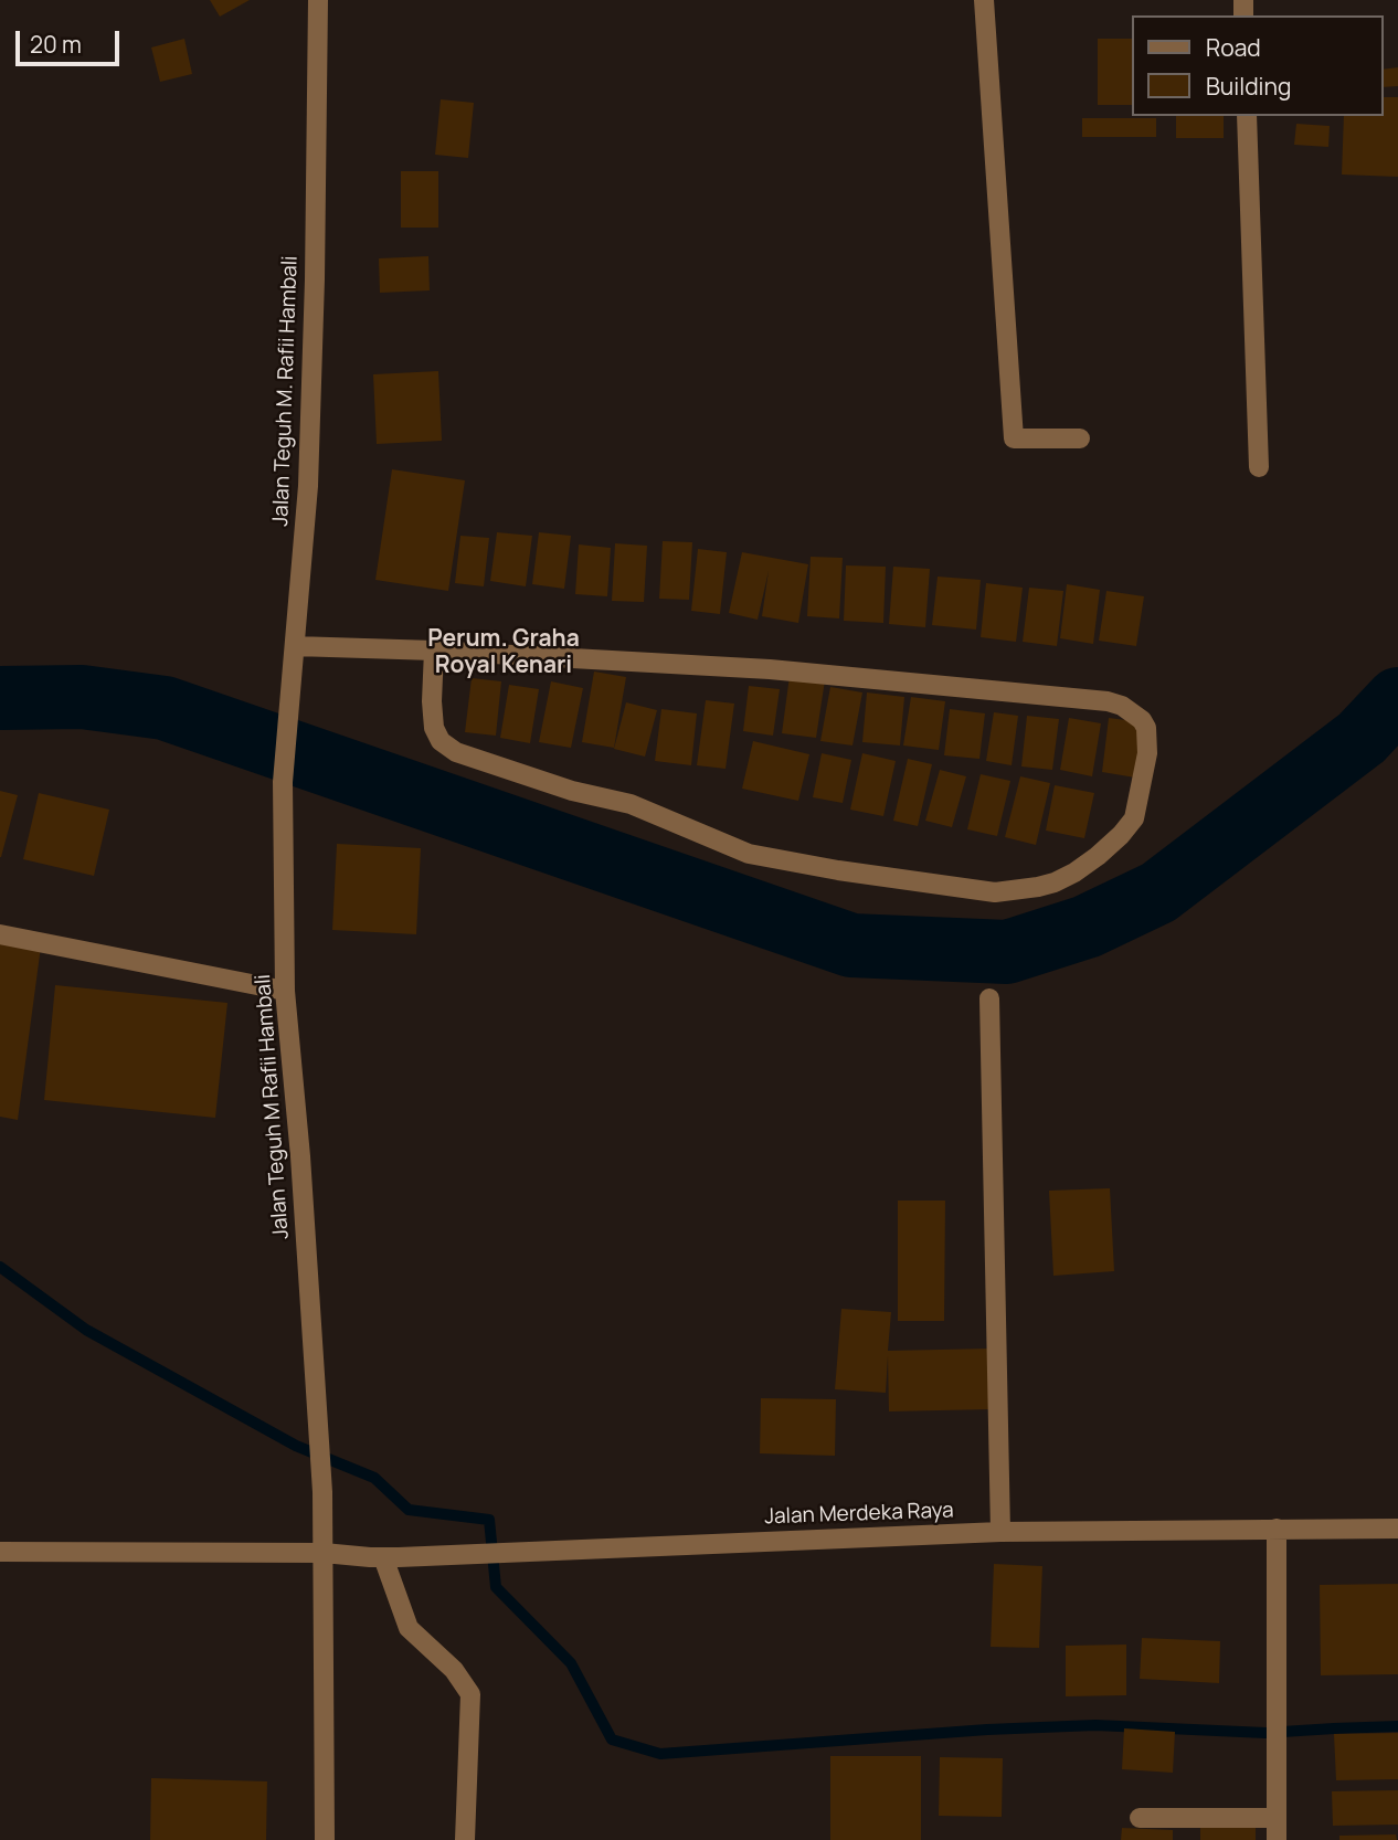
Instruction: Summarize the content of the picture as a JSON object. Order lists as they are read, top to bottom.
{
  "streets": {
    "street": ["Jalan Teguh M. Rafii Hambali", "Jalan Teguh M Rafii Hambali", "Jalan Merdeka Raya"]
  },
  "crossings": [
    ["Jalan Teguh M. Rafii Hambali", "Jalan Teguh M Rafii Hambali"],
    ["Jalan Teguh M Rafii Hambali", "Jalan Merdeka Raya"]
  ],
  "districts": ["Perum. Graha Royal Kenari"],
  "legend": ["Road", "Building"],
  "scale_bar": "20 m"
}
